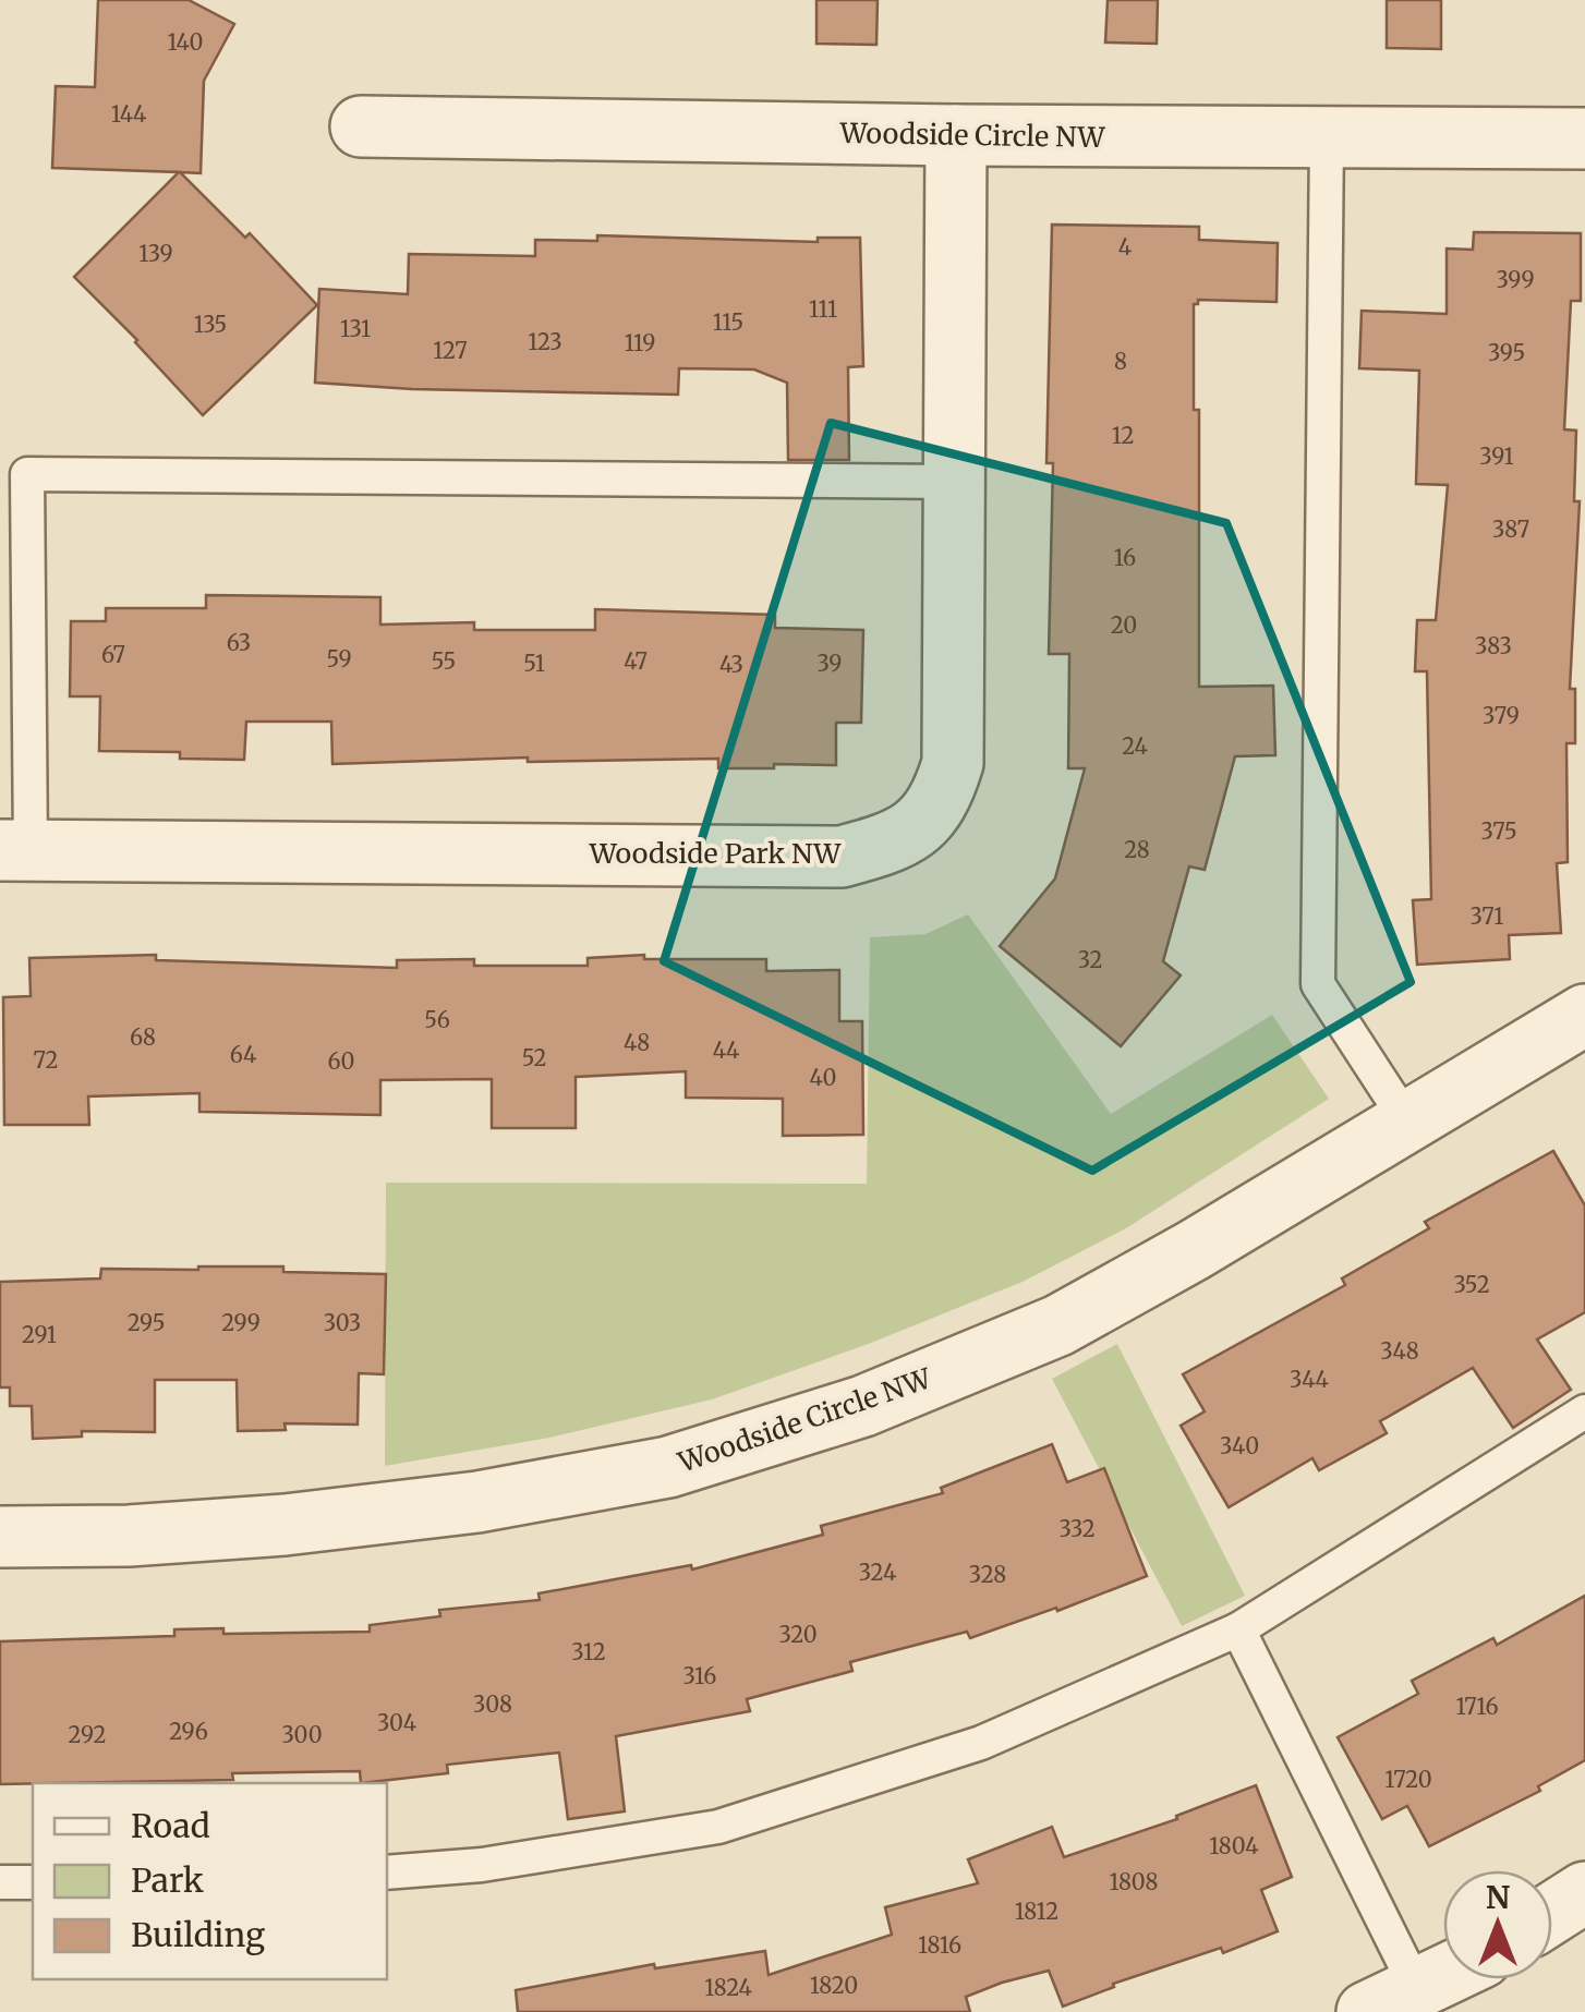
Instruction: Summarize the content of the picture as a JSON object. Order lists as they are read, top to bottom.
{
  "streets": {
    "street": ["Woodside Circle NW", "Woodside Park NW"]
  },
  "crossings": [
    ["Woodside Circle NW", "Woodside Park NW"]
  ],
  "house_numbers": [
    "140",
    "144",
    "4",
    "139",
    "399",
    "111",
    "115",
    "135",
    "131",
    "123",
    "119",
    "127",
    "395",
    "8",
    "12",
    "391",
    "387",
    "16",
    "20",
    "63",
    "383",
    "67",
    "59",
    "55",
    "47",
    "51",
    "39",
    "43",
    "379",
    "24",
    "375",
    "28",
    "371",
    "32",
    "56",
    "68",
    "48",
    "44",
    "64",
    "52",
    "72",
    "60",
    "40",
    "352",
    "295",
    "299",
    "303",
    "291",
    "348",
    "344",
    "340",
    "332",
    "324",
    "328",
    "320",
    "312",
    "316",
    "308",
    "1716",
    "304",
    "296",
    "292",
    "300",
    "1720",
    "1804",
    "1808",
    "1812",
    "1816",
    "1820",
    "1824"
  ],
  "legend": ["Road", "Park", "Building"],
  "north": "top"
}
